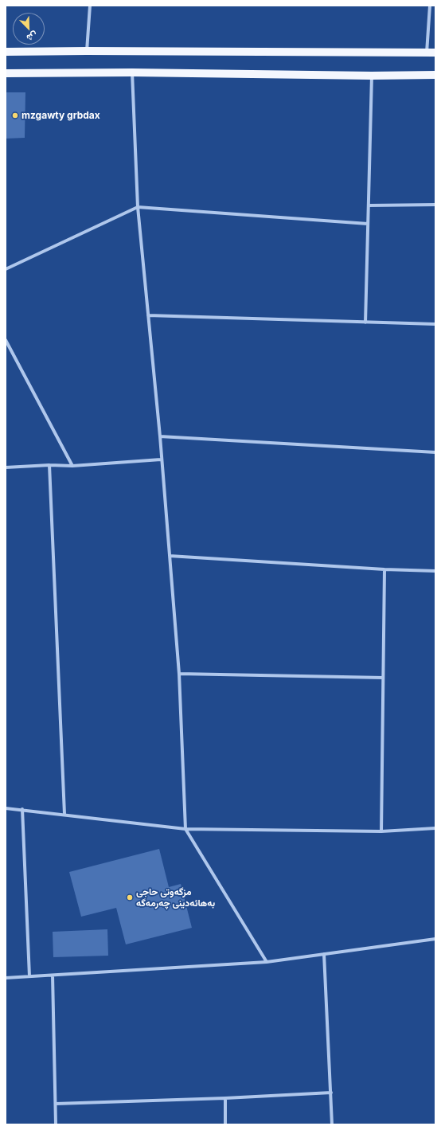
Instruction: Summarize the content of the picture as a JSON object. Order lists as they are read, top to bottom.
{
  "places": ["mzgawty grbdax", "مزگەوتی حاجی بەهائەدینی چەرمەگە"],
  "north": "bottom right"
}
